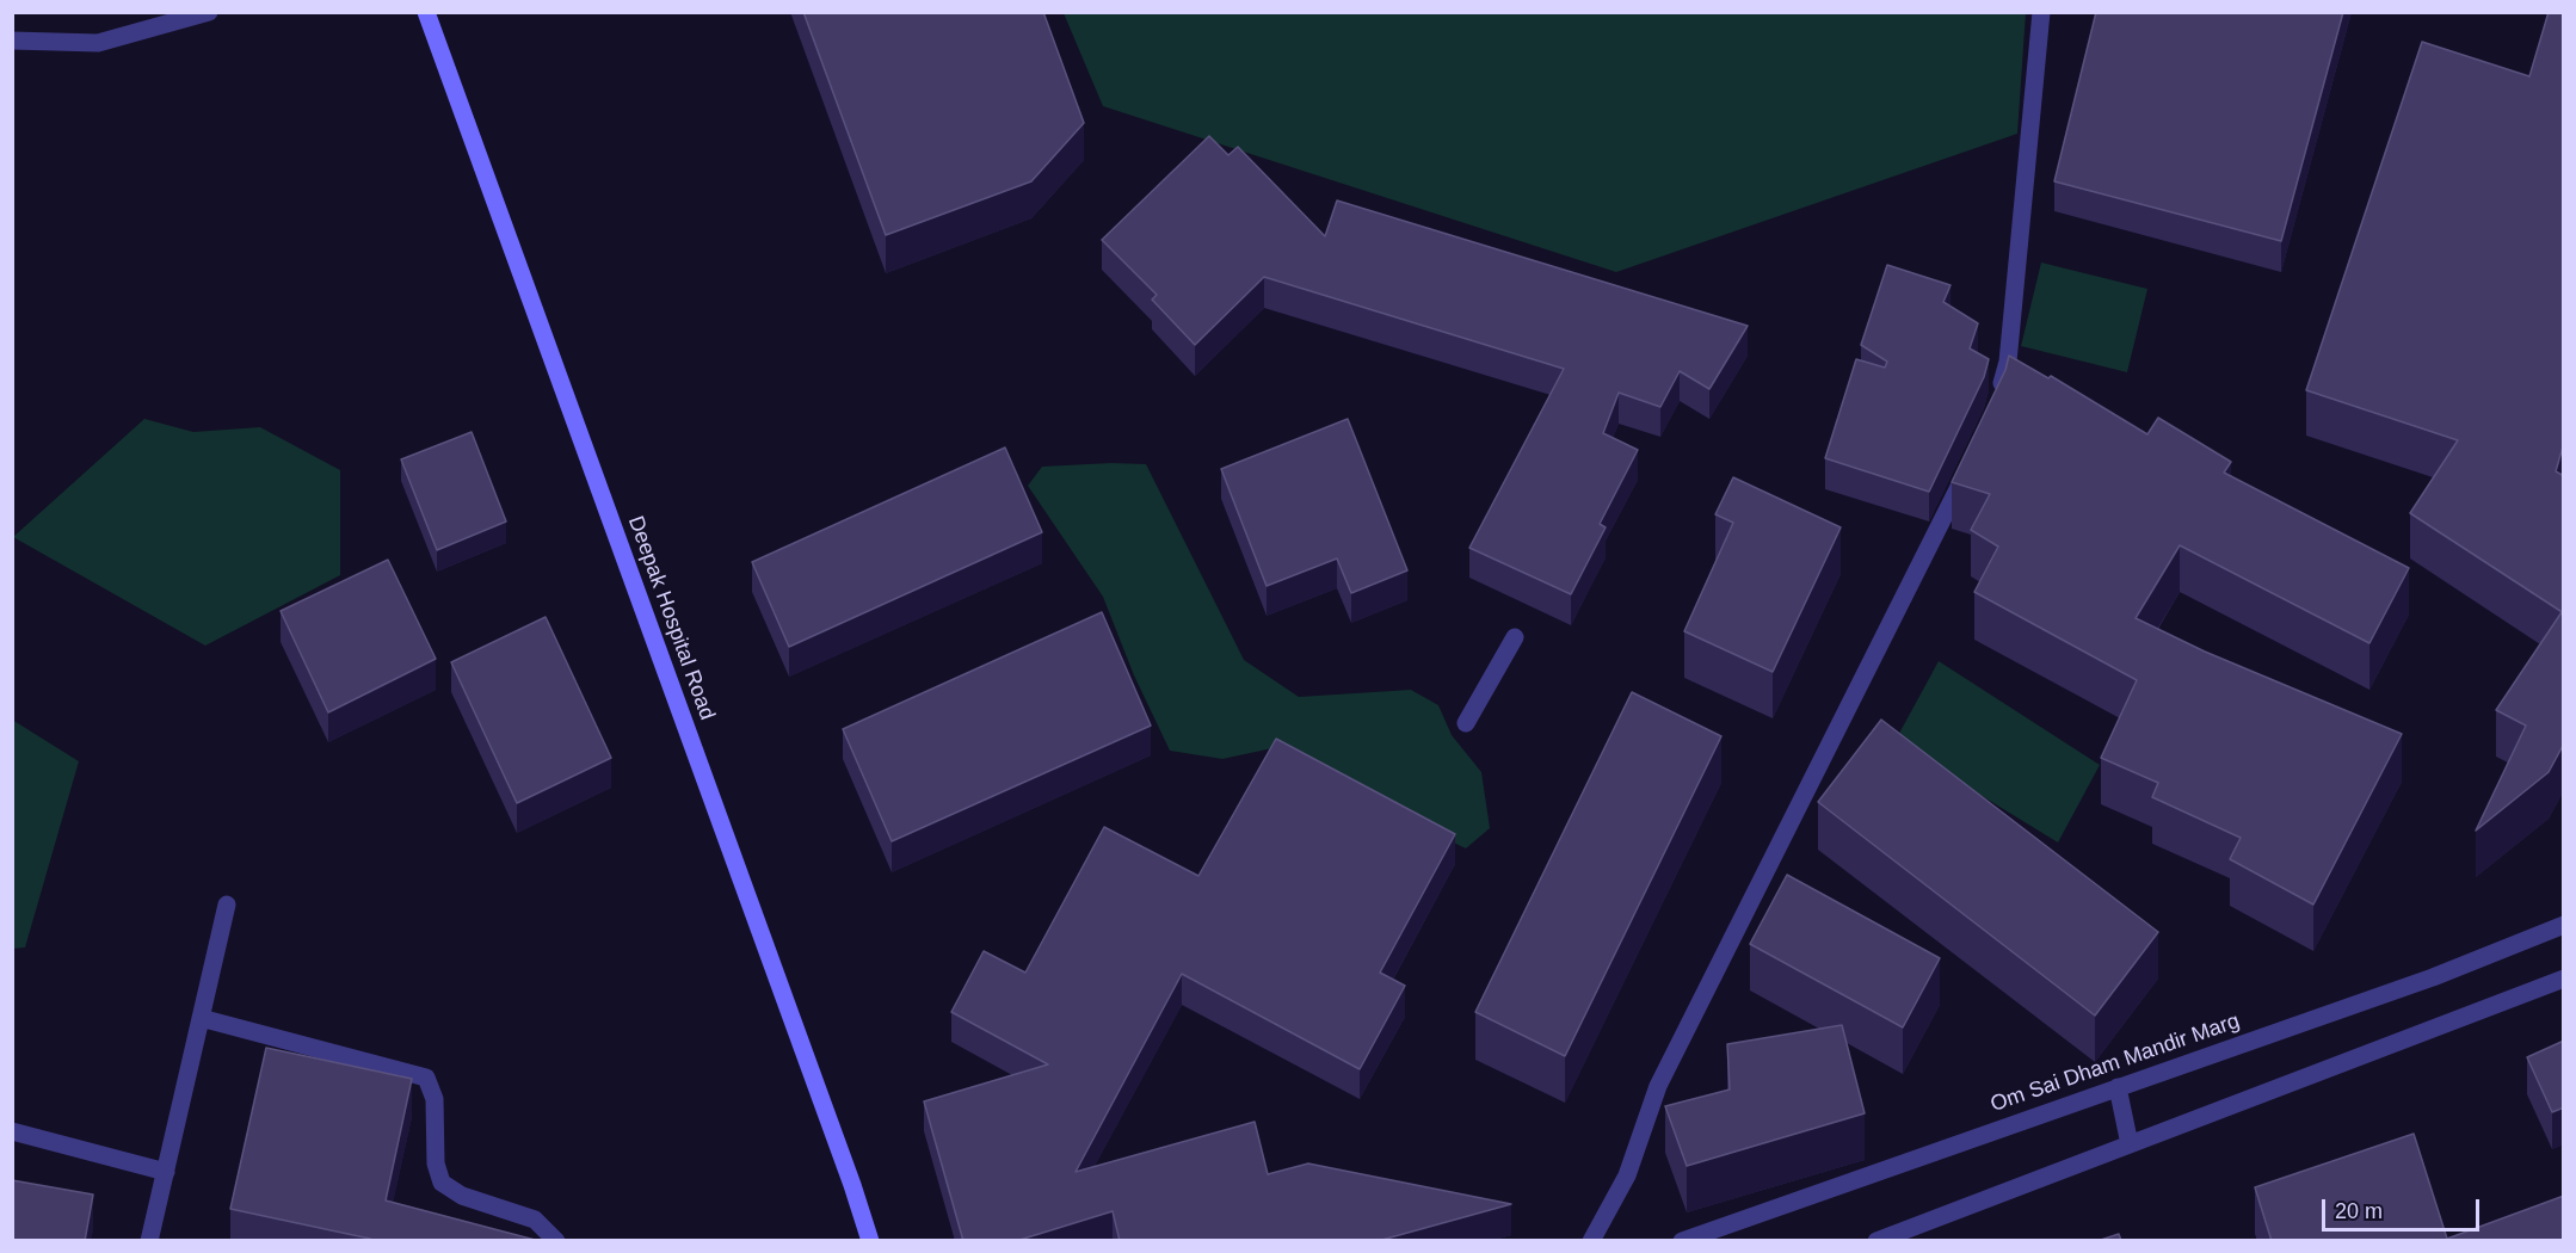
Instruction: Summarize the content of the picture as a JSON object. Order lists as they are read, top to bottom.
{
  "streets": {
    "street": ["Deepak Hospital Road", "Om Sai Dham Mandir Marg"]
  },
  "scale_bar": "20 m"
}
